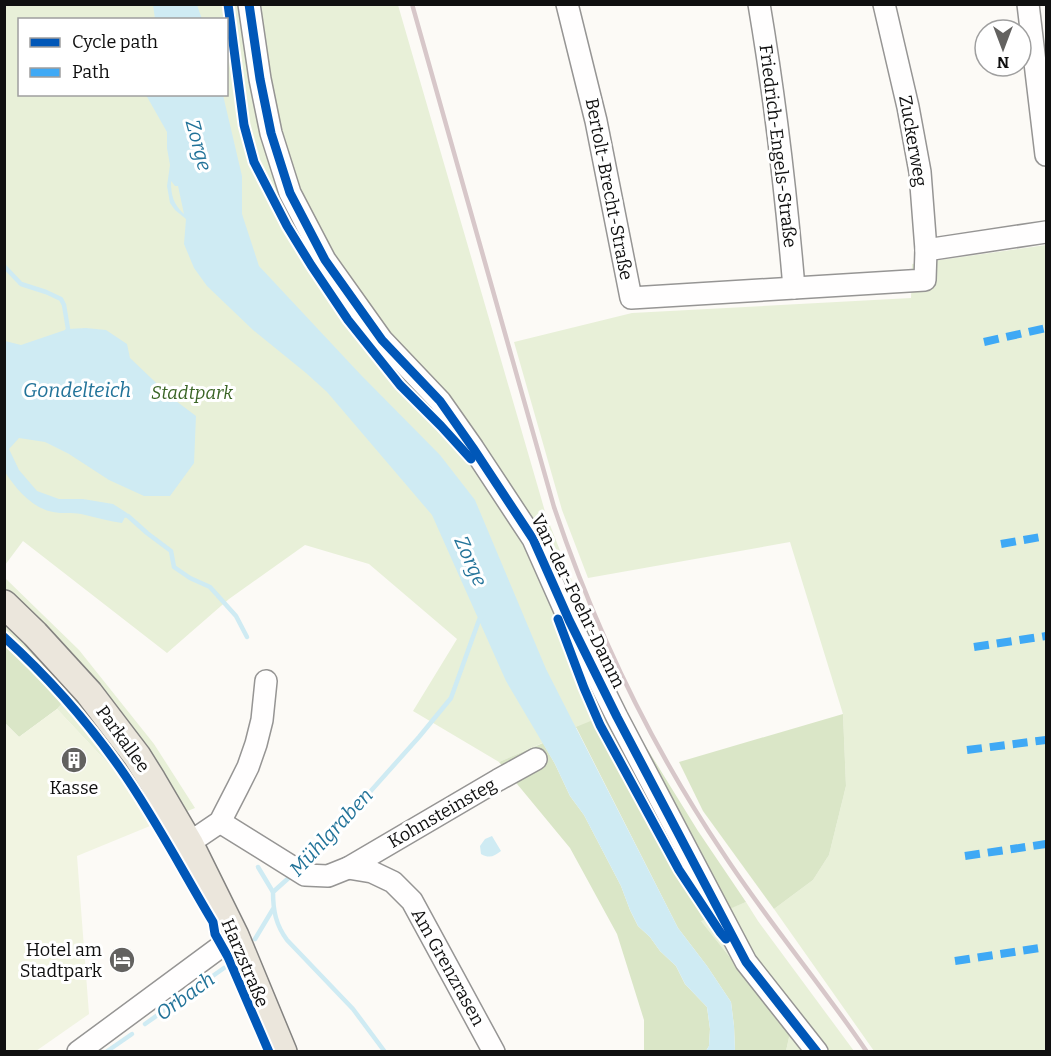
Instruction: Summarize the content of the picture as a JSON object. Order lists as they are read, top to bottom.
{
  "streets": {
    "main road": ["Parkallee", "Harzstraße"],
    "street": [
      "Zuckerweg",
      "Friedrich-Engels-Straße",
      "Bertolt-Brecht-Straße",
      "Van-der-Foehr-Damm",
      "Kohnsteinsteg",
      "Am Grenzrasen"
    ]
  },
  "crossings": [
    ["Zuckerweg", "Bertolt-Brecht-Straße"],
    ["Friedrich-Engels-Straße", "Bertolt-Brecht-Straße"],
    ["Parkallee", "Harzstraße"],
    ["Kohnsteinsteg", "Am Grenzrasen"]
  ],
  "water": [
    "Zorge",
    "Gondelteich",
    "Mühlgraben",
    "Orbach"
  ],
  "parks": ["Stadtpark"],
  "places": {
    "building": ["Kasse"],
    "hotel": ["Hotel am Stadtpark"]
  },
  "legend": ["Cycle path", "Path"],
  "north": "bottom"
}
